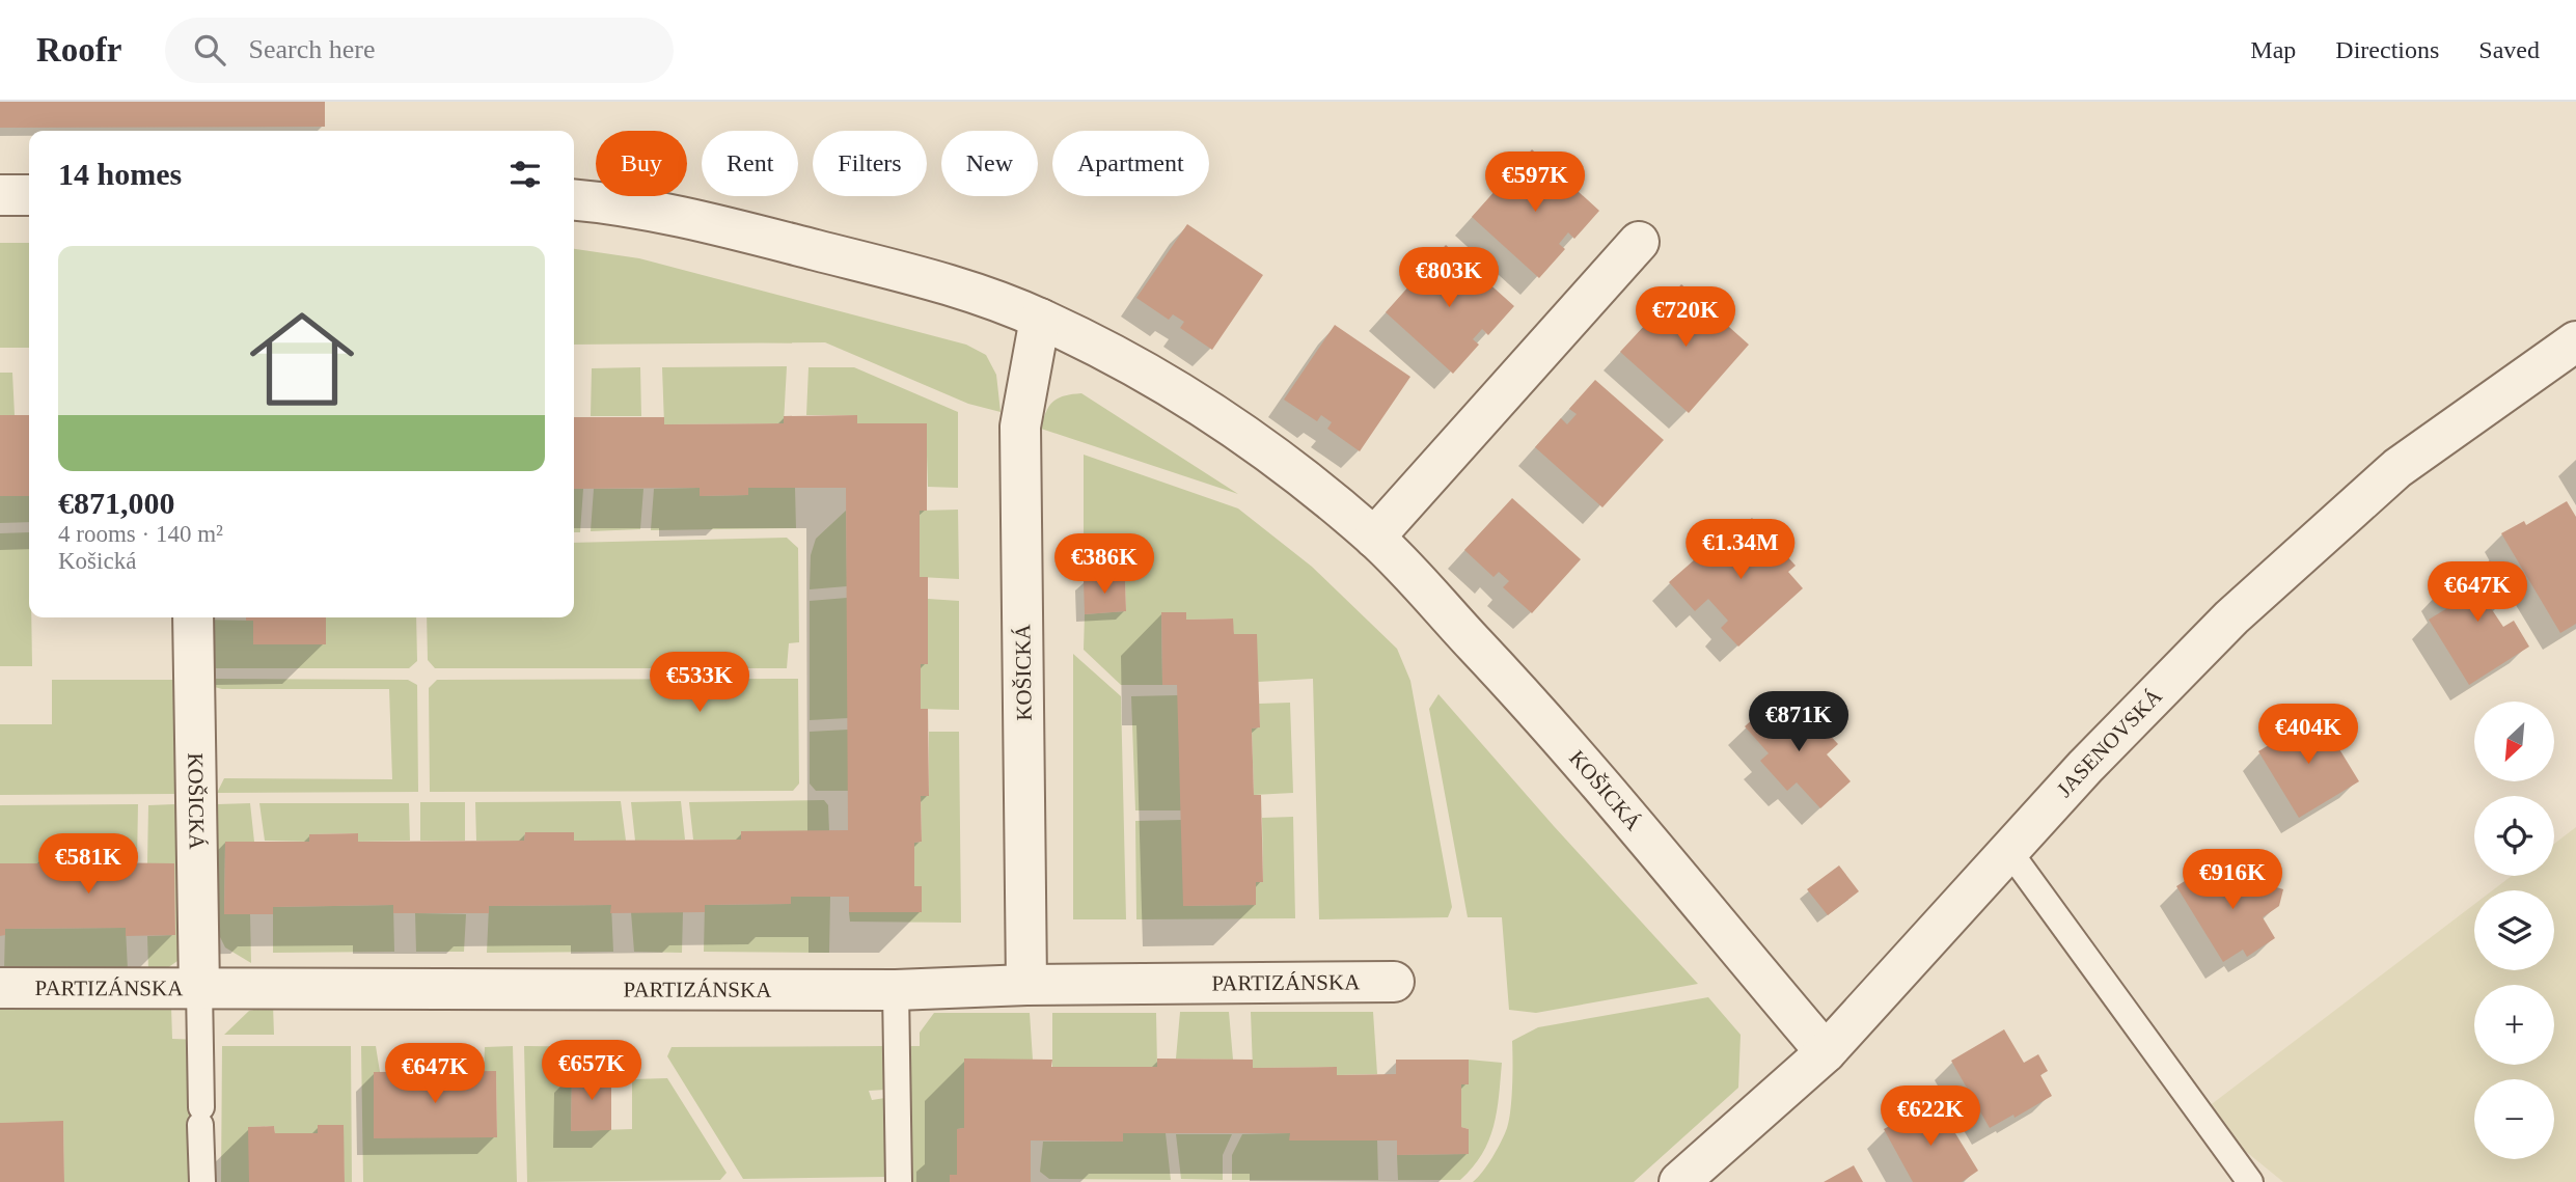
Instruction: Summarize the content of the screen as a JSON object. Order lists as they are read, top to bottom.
{
  "streets": {
    "street": ["KOŠICKÁ", "JASENOVSKÁ", "PARTIZÁNSKA"]
  },
  "crossings": [
    ["KOŠICKÁ", "JASENOVSKÁ"],
    ["KOŠICKÁ", "PARTIZÁNSKA"]
  ],
  "north": "bottom left",
  "page": {
    "header": "Roofr",
    "search": "Search here",
    "nav": ["Map", "Directions", "Saved"],
    "chip": [
      "Buy",
      "Rent",
      "Filters",
      "New",
      "Apartment"
    ],
    "heading": "14 homes",
    "price": [
      "€597K",
      "€803K",
      "€720K",
      "€1.34M",
      "€386K",
      "€647K",
      "€533K",
      "€871K",
      "€404K",
      "€581K",
      "€916K",
      "€657K",
      "€647K",
      "€622K"
    ],
    "list": [
      {
        "name": "€871,000",
        "note": "4 rooms · 140 m² · Košická"
      }
    ],
    "map_buttons": ["+", "−"]
  }
}
